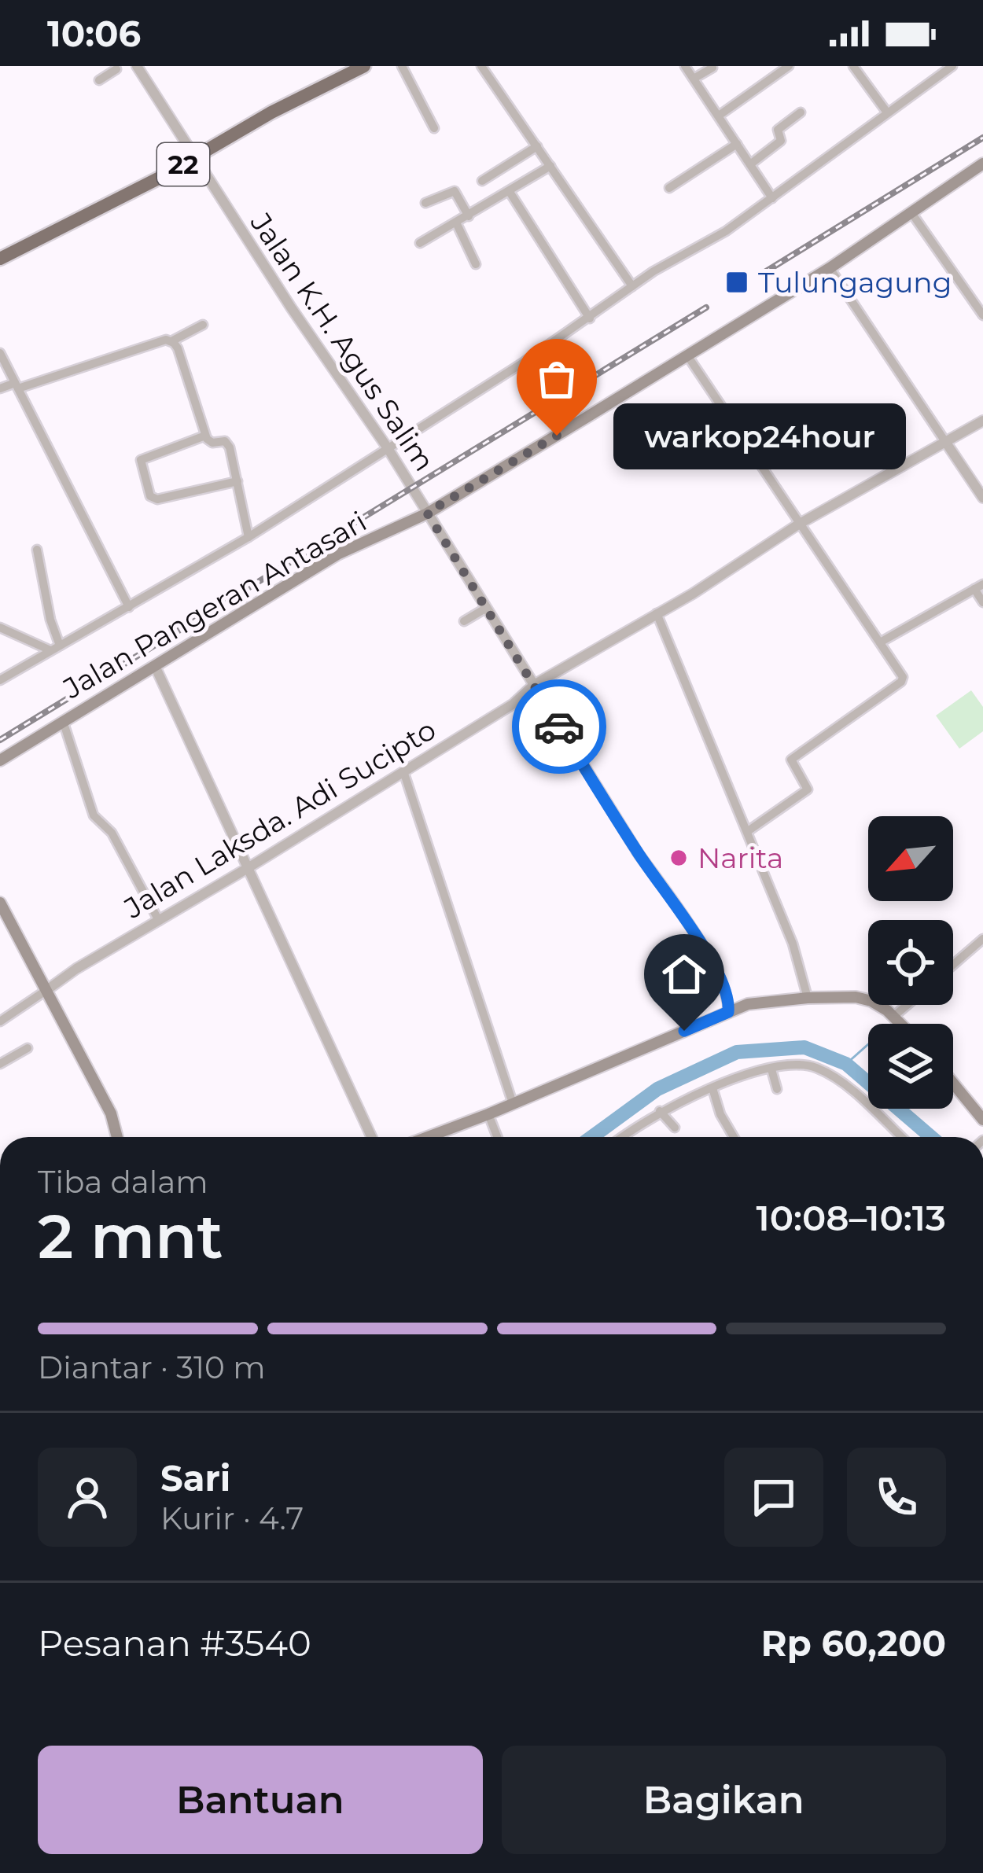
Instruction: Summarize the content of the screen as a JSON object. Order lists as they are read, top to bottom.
{
  "streets": {
    "highway": ["22"],
    "main road": ["Jalan Pangeran Antasari"],
    "street": ["Jalan K.H. Agus Salim", "Jalan Laksda. Adi Sucipto"]
  },
  "crossings": [
    ["22", "Jalan K.H. Agus Salim"],
    ["Jalan K.H. Agus Salim", "Jalan Pangeran Antasari"],
    ["Jalan K.H. Agus Salim", "Jalan Laksda. Adi Sucipto"]
  ],
  "places": {
    "transit": ["Tulungagung"],
    "other": ["warkop24hour", "Narita"]
  },
  "north": "bottom left",
  "page": {
    "status": "10:06",
    "bubble": "warkop24hour",
    "heading": ["2 mnt", "Tiba dalam", "10:08–10:13"],
    "panel": [
      "Sari",
      "Kurir · 4.7",
      "Pesanan #3540",
      "Rp 60,200"
    ],
    "bar": "Diantar · 310 m",
    "buttons": ["Bantuan", "Bagikan"]
  }
}
